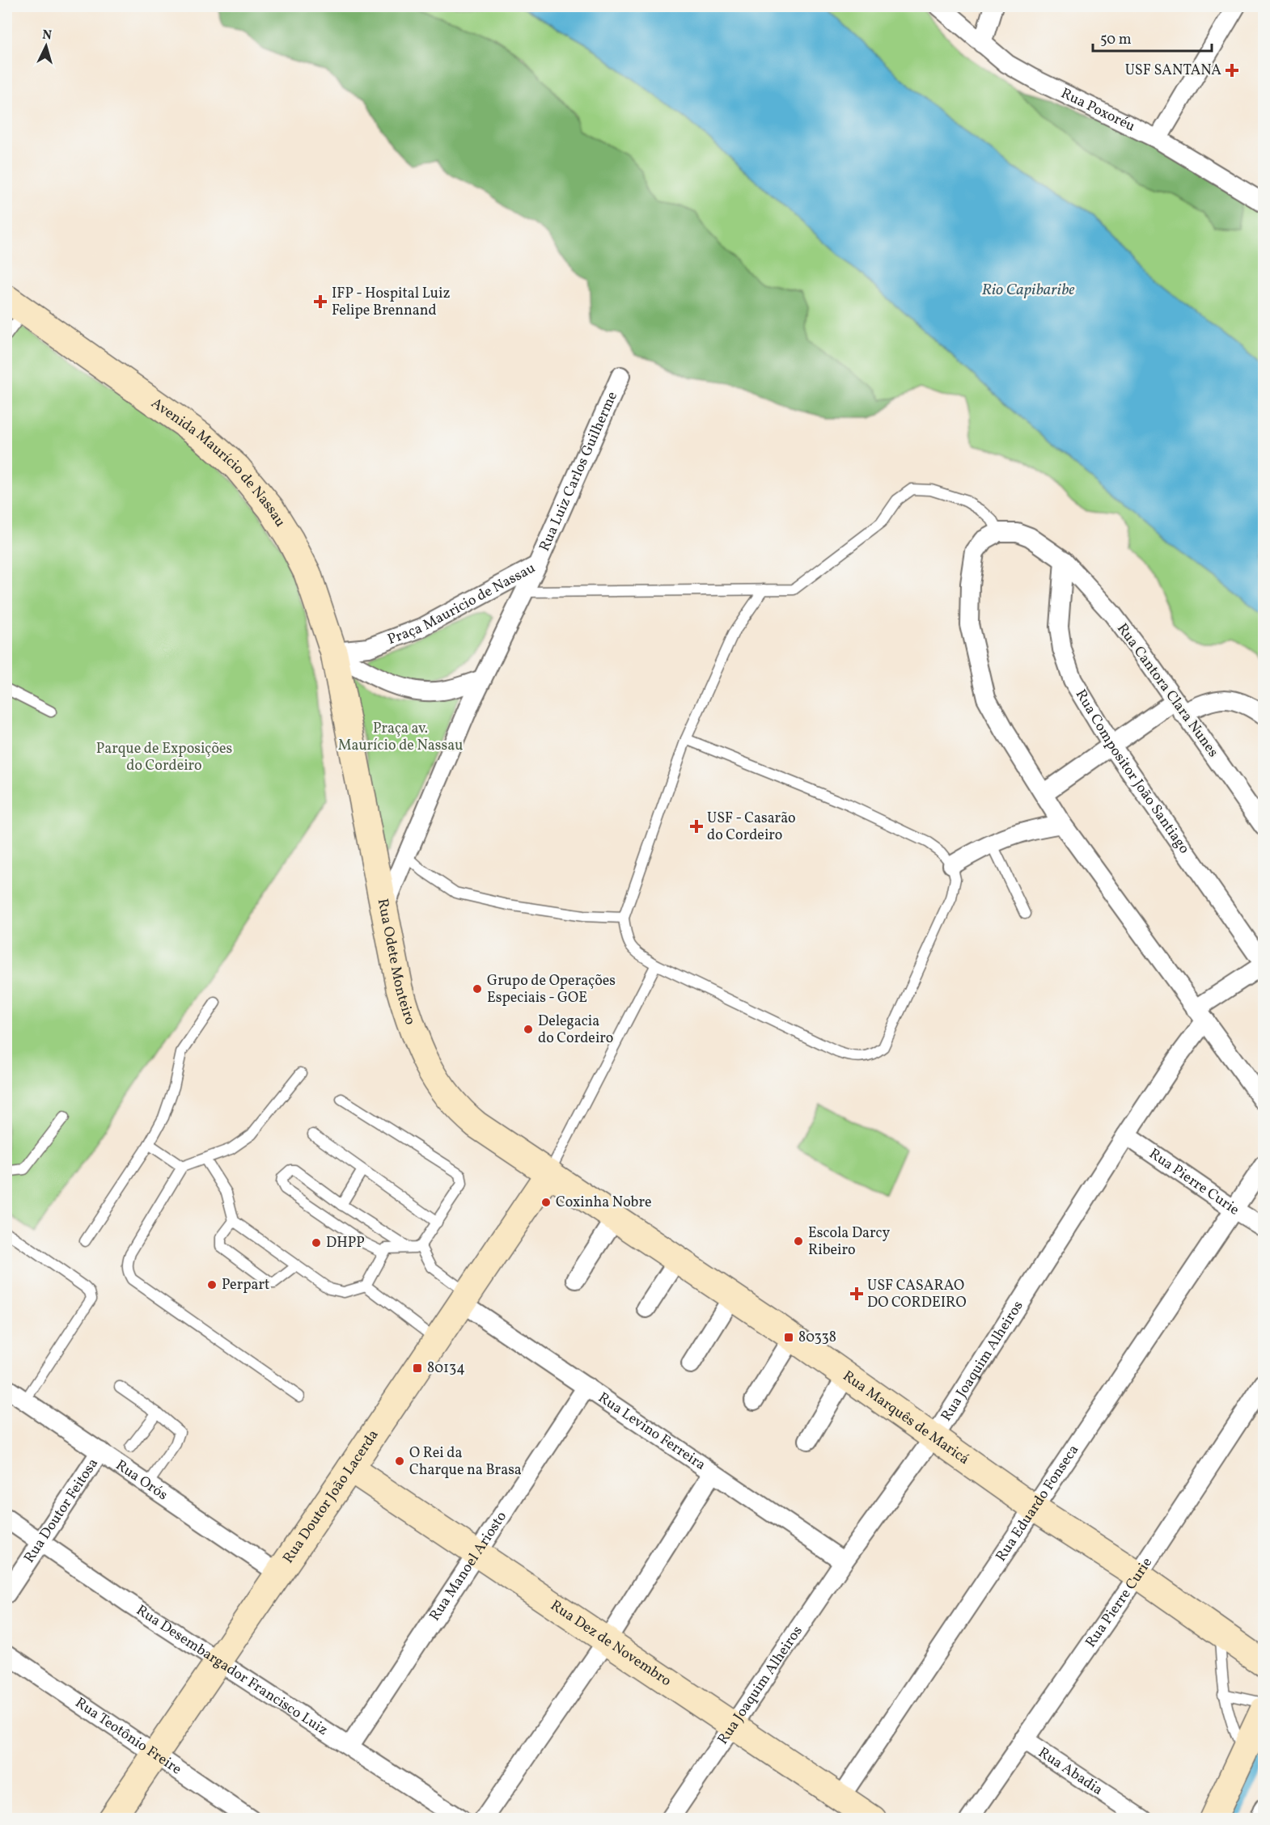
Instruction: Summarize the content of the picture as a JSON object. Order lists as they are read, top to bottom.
{
  "streets": {
    "main road": [
      "Avenida Maurício de Nassau",
      "Rua Odete Monteiro",
      "Rua Marquês de Maricá",
      "Rua Doutor João Lacerda",
      "Rua Dez de Novembro"
    ],
    "street": [
      "Rua Poxoréu",
      "Rua Luiz Carlos Guilherme",
      "Praça Mauricio de Nassau",
      "Rua Cantora Clara Nunes",
      "Rua Compositor João Santiago",
      "Rua Pierre Curie",
      "Rua Joaquim Alheiros",
      "Rua Levino Ferreira",
      "Rua Orós",
      "Rua Eduardo Fonseca",
      "Rua Doutor Feitosa",
      "Rua Manoel Ariosto",
      "Rua Desembargador Francisco Luiz",
      "Rua Teotônio Freire",
      "Rua Abadia"
    ]
  },
  "crossings": [
    ["Avenida Maurício de Nassau", "Praça Mauricio de Nassau"],
    ["Avenida Maurício de Nassau", "Rua Odete Monteiro"],
    ["Rua Luiz Carlos Guilherme", "Praça Mauricio de Nassau"],
    ["Rua Cantora Clara Nunes", "Rua Compositor João Santiago"],
    ["Rua Odete Monteiro", "Rua Marquês de Maricá"],
    ["Rua Odete Monteiro", "Rua Doutor João Lacerda"],
    ["Rua Pierre Curie", "Rua Joaquim Alheiros"],
    ["Rua Pierre Curie", "Rua Marquês de Maricá"],
    ["Rua Pierre Curie", "Rua Eduardo Fonseca"],
    ["Rua Pierre Curie", "Rua Abadia"],
    ["Rua Joaquim Alheiros", "Rua Marquês de Maricá"],
    ["Rua Joaquim Alheiros", "Rua Levino Ferreira"],
    ["Rua Joaquim Alheiros", "Rua Dez de Novembro"],
    ["Rua Marquês de Maricá", "Rua Doutor João Lacerda"],
    ["Rua Marquês de Maricá", "Rua Eduardo Fonseca"],
    ["Rua Levino Ferreira", "Rua Doutor João Lacerda"],
    ["Rua Levino Ferreira", "Rua Manoel Ariosto"],
    ["Rua Orós", "Rua Doutor João Lacerda"],
    ["Rua Orós", "Rua Doutor Feitosa"],
    ["Rua Doutor João Lacerda", "Rua Dez de Novembro"],
    ["Rua Doutor João Lacerda", "Rua Desembargador Francisco Luiz"],
    ["Rua Doutor João Lacerda", "Rua Teotônio Freire"],
    ["Rua Eduardo Fonseca", "Rua Dez de Novembro"],
    ["Rua Doutor Feitosa", "Rua Desembargador Francisco Luiz"],
    ["Rua Manoel Ariosto", "Rua Dez de Novembro"],
    ["Rua Manoel Ariosto", "Rua Desembargador Francisco Luiz"]
  ],
  "water": ["Rio Capibaribe"],
  "parks": ["Praça av. Maurício de Nassau", "Parque de Exposições do Cordeiro"],
  "places": {
    "health": [
      "USF SANTANA",
      "IFP - Hospital Luiz Felipe Brennand",
      "USF - Casarão do Cordeiro",
      "USF CASARAO DO CORDEIRO"
    ],
    "other": [
      "Grupo de Operações Especiais - GOE",
      "Delegacia do Cordeiro",
      "Coxinha Nobre",
      "Escola Darcy Ribeiro",
      "DHPP",
      "Perpart",
      "O Rei da Charque na Brasa"
    ],
    "transit": ["80338", "80134"]
  },
  "scale_bar": "50 m",
  "north": "top"
}
